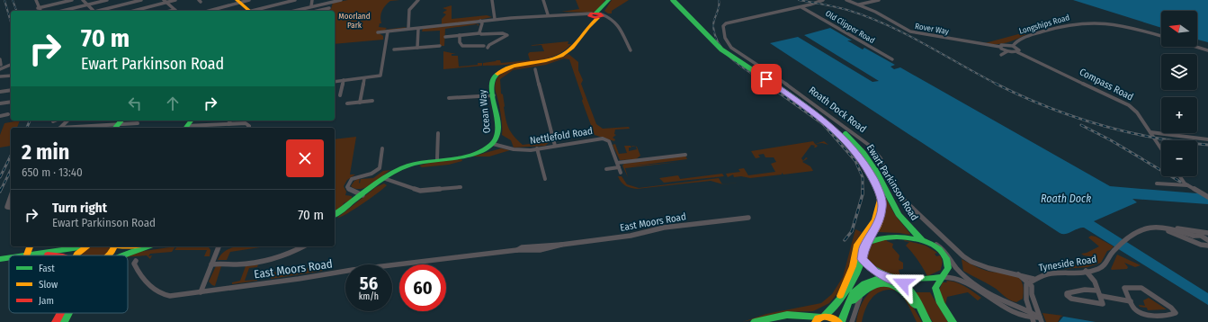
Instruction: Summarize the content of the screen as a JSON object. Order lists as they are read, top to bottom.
{
  "streets": {
    "main road": ["Ocean Way", "Ewart Parkinson Road"],
    "street": [
      "Longships Road",
      "Old Clipper Road",
      "Rover Way",
      "Compass Road",
      "Roath Dock Road",
      "Nettlefold Road",
      "East Moors Road",
      "Tyneside Road"
    ]
  },
  "crossings": [
    ["Old Clipper Road", "Roath Dock Road"],
    ["Roath Dock Road", "Tyneside Road"],
    ["Ocean Way", "Nettlefold Road"]
  ],
  "water": ["Roath Dock"],
  "parks": ["Moorland Park"],
  "legend": ["Fast", "Slow", "Jam"],
  "north": "left",
  "page": {
    "map_buttons": ["+", "−"],
    "turn": ["70 m", "Ewart Parkinson Road"],
    "heading": ["2 min", "650 m · 13:40"],
    "list": [
      {
        "name": "Turn right",
        "note": "Ewart Parkinson Road",
        "value": "70 m"
      }
    ],
    "speed": "56 km/h",
    "limit": "60"
  }
}
